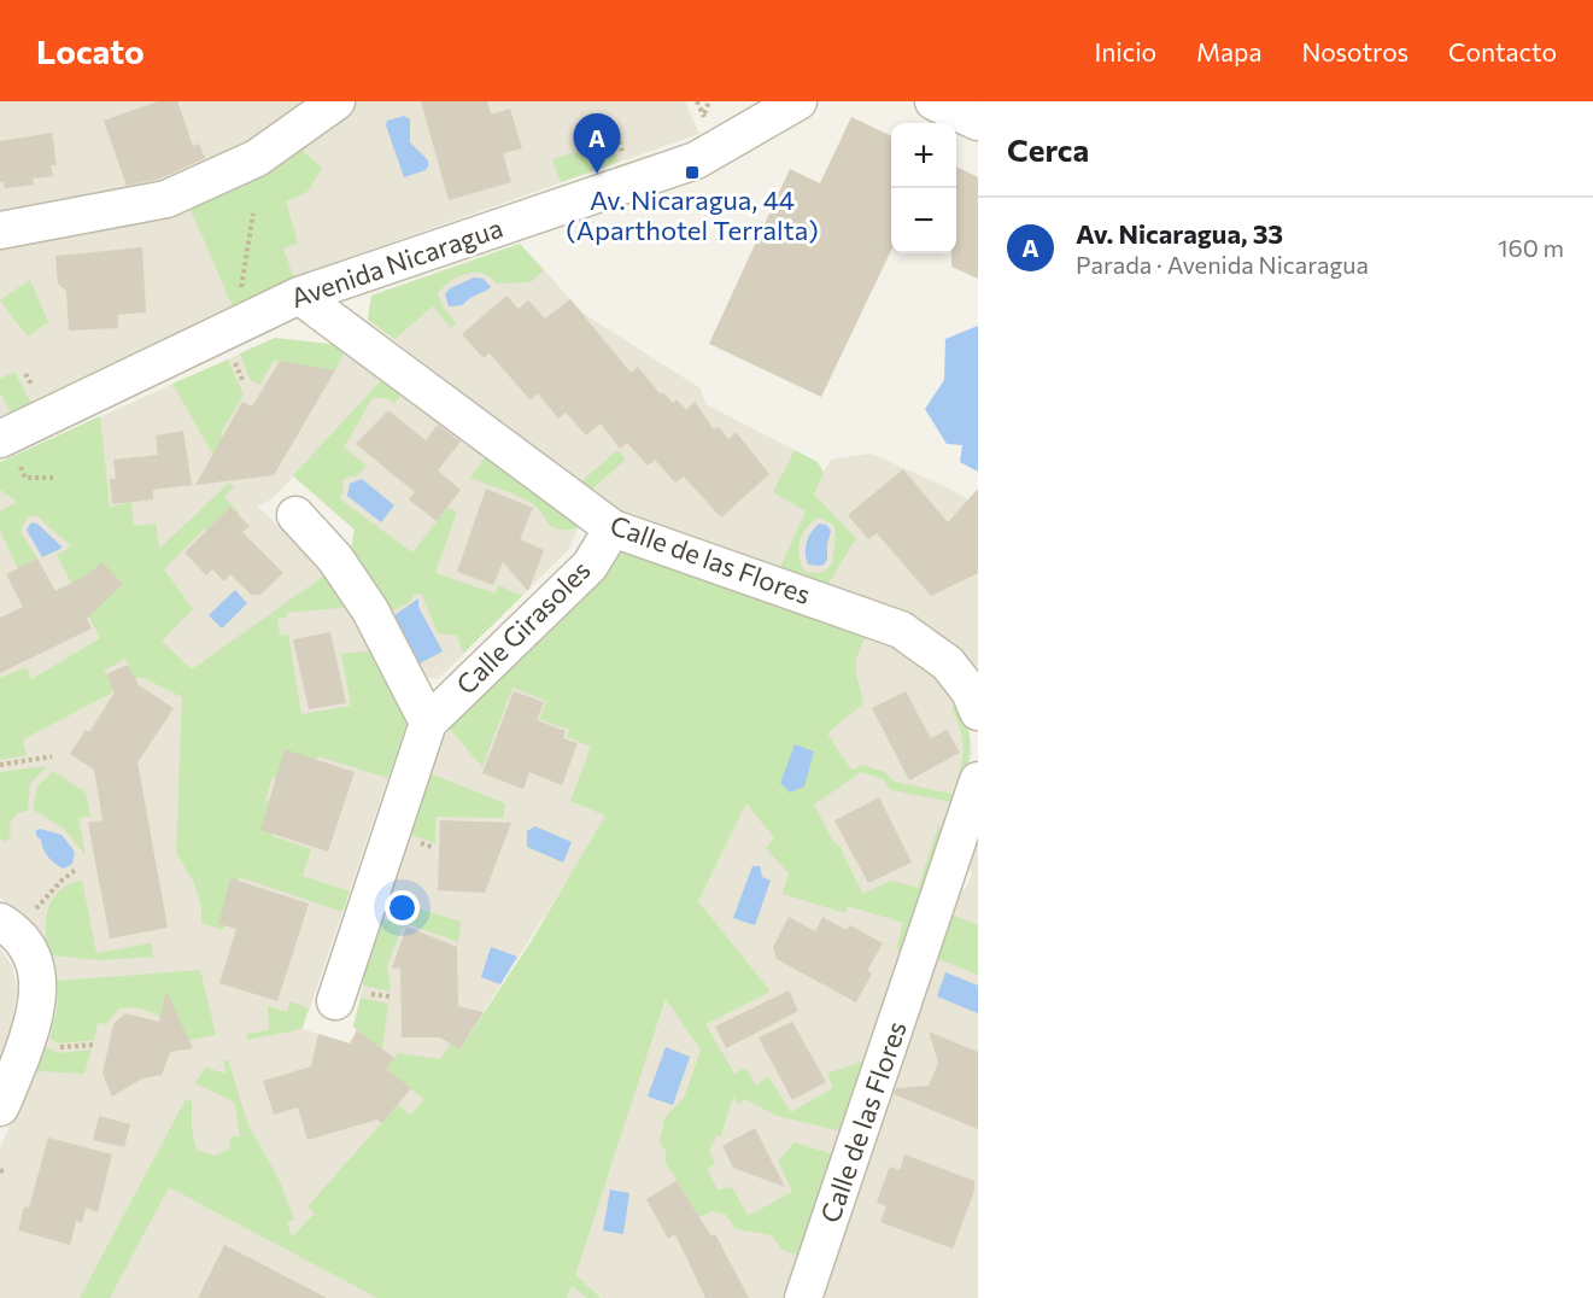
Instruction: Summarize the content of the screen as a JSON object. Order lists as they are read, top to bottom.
{
  "streets": {
    "street": ["Avenida Nicaragua", "Calle de las Flores", "Calle Girasoles"]
  },
  "crossings": [
    ["Avenida Nicaragua", "Calle de las Flores"],
    ["Calle de las Flores", "Calle Girasoles"]
  ],
  "places": {
    "transit": ["Av. Nicaragua, 44 (Aparthotel Terralta)"]
  },
  "page": {
    "header": "Locato",
    "nav": [
      "Inicio",
      "Mapa",
      "Nosotros",
      "Contacto"
    ],
    "heading": "Cerca",
    "pins": "A",
    "map_buttons": ["+", "−"],
    "list": [
      {
        "mark": "A",
        "name": "Av. Nicaragua, 33",
        "note": "Parada · Avenida Nicaragua",
        "value": "160 m"
      }
    ]
  }
}
